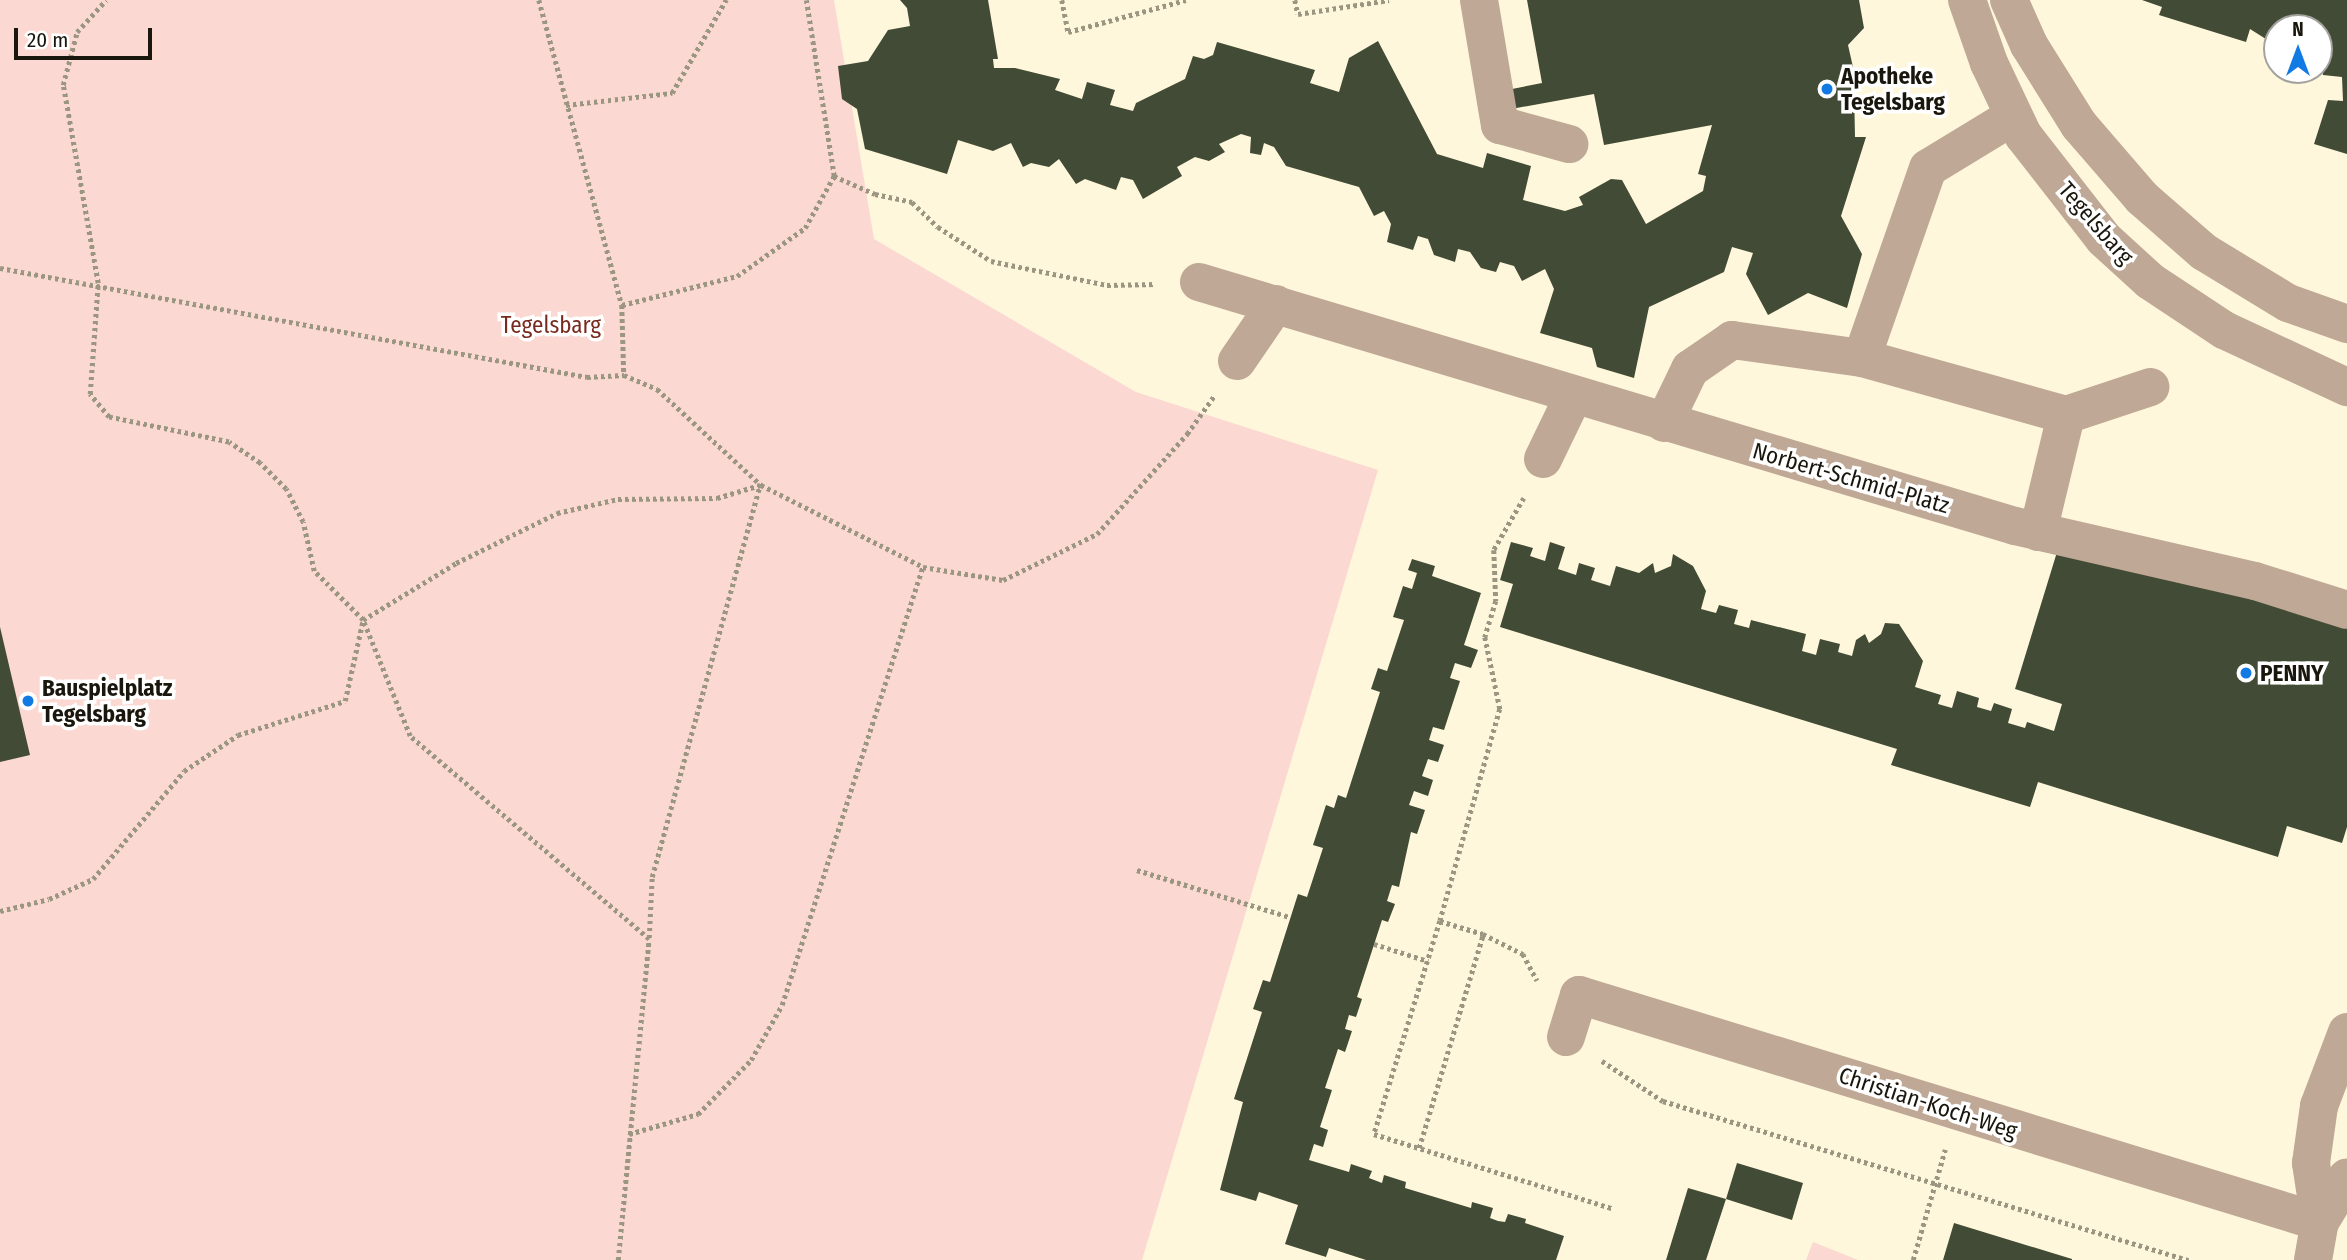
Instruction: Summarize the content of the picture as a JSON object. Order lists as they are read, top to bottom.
{
  "streets": {
    "street": ["Tegelsbarg", "Norbert-Schmid-Platz", "Christian-Koch-Weg"]
  },
  "parks": ["Tegelsbarg"],
  "places": ["Apotheke Tegelsbarg", "PENNY", "Bauspielplatz Tegelsbarg"],
  "scale_bar": "20 m",
  "north": "top"
}
